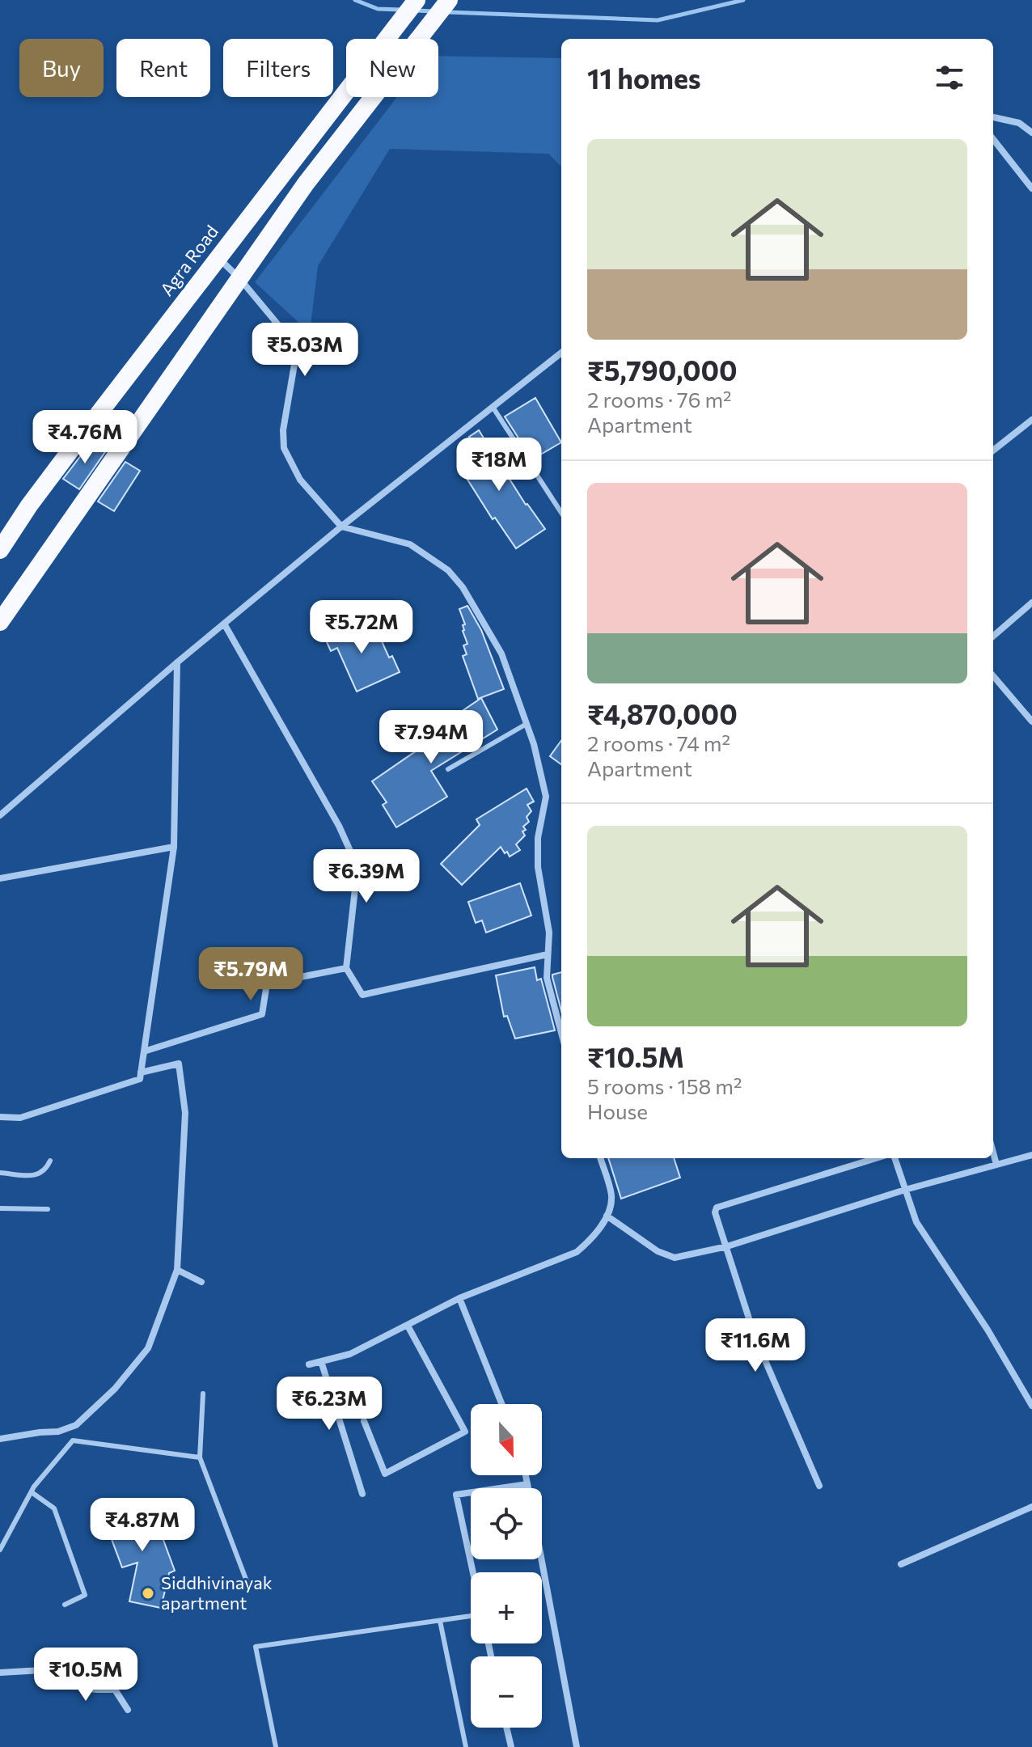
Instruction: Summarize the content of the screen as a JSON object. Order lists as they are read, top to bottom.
{
  "streets": {
    "highway": ["Agra Road"]
  },
  "places": ["Siddhivinayak apartment"],
  "north": "bottom",
  "page": {
    "chip": [
      "Buy",
      "Rent",
      "Filters",
      "New"
    ],
    "heading": "11 homes",
    "list": [
      {
        "name": "₹5,790,000",
        "note": "2 rooms · 76 m² · Apartment"
      },
      {
        "name": "₹4,870,000",
        "note": "2 rooms · 74 m² · Apartment"
      },
      {
        "name": "₹10.5M",
        "note": "5 rooms · 158 m² · House"
      }
    ],
    "price": [
      "₹5.03M",
      "₹4.76M",
      "₹18M",
      "₹5.72M",
      "₹7.94M",
      "₹6.39M",
      "₹5.79M",
      "₹11.6M",
      "₹6.23M",
      "₹4.87M",
      "₹10.5M"
    ],
    "map_buttons": ["+", "−"]
  }
}
